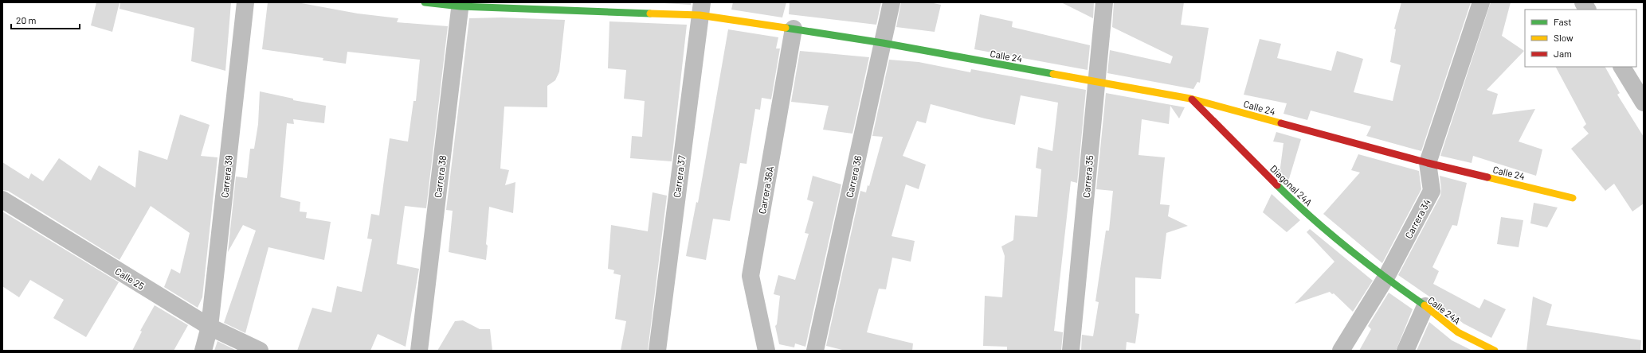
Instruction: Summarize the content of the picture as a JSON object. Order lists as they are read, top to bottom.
{
  "streets": {
    "street": [
      "Calle 24",
      "Carrera 39",
      "Carrera 38",
      "Carrera 37",
      "Carrera 36",
      "Carrera 35",
      "Diagonal 24A",
      "Carrera 36A",
      "Carrera 34",
      "Calle 25",
      "Calle 24A"
    ]
  },
  "crossings": [
    ["Calle 24", "Carrera 38"],
    ["Calle 24", "Carrera 37"],
    ["Calle 24", "Carrera 36"],
    ["Calle 24", "Carrera 35"],
    ["Calle 24", "Diagonal 24A"],
    ["Calle 24", "Carrera 36A"],
    ["Calle 24", "Carrera 34"],
    ["Carrera 39", "Calle 25"],
    ["Diagonal 24A", "Carrera 34"],
    ["Diagonal 24A", "Calle 24A"],
    ["Carrera 34", "Calle 24A"]
  ],
  "legend": ["Fast", "Slow", "Jam"],
  "scale_bar": "20 m"
}
